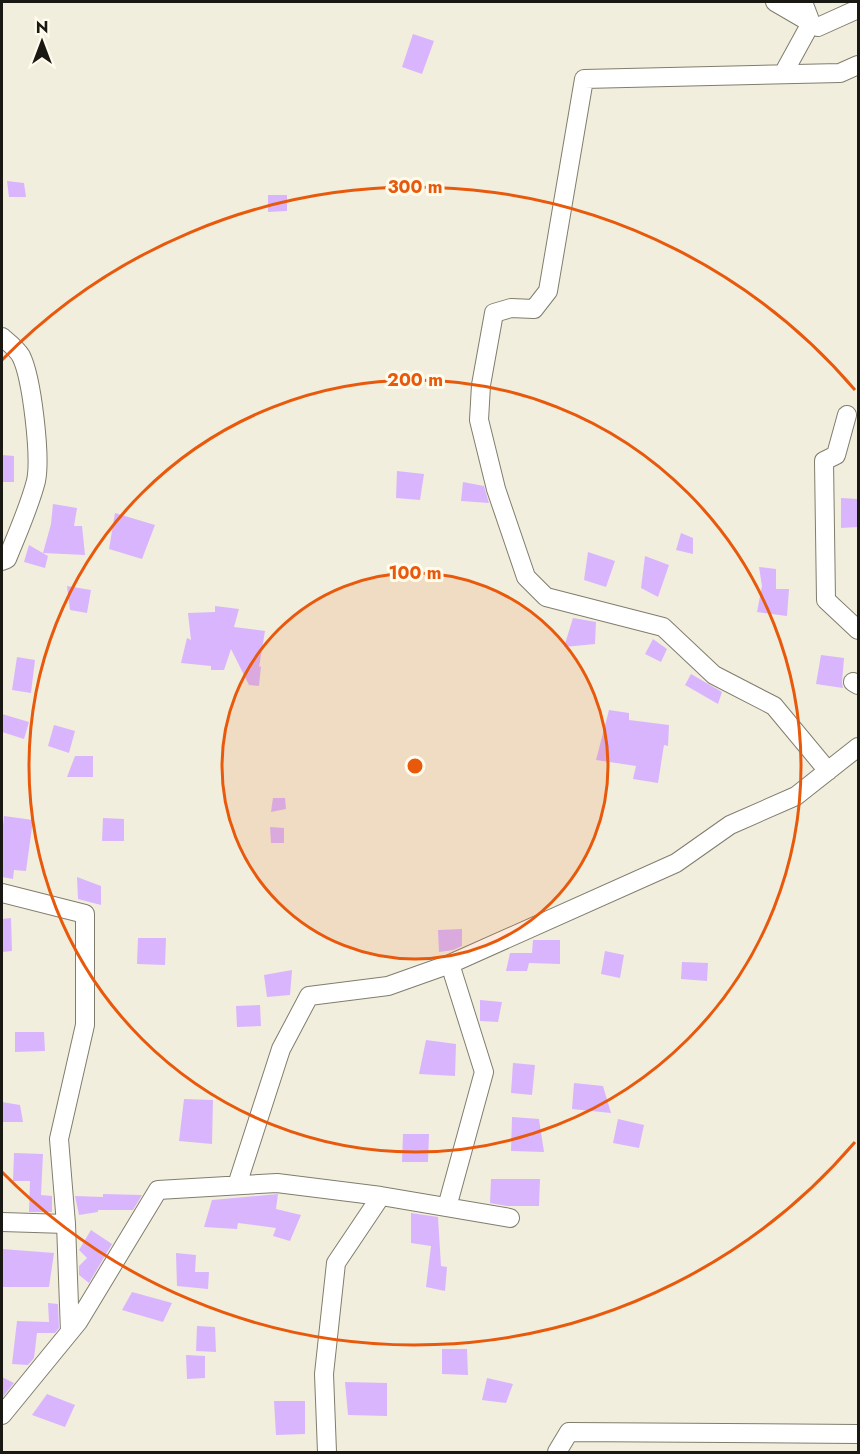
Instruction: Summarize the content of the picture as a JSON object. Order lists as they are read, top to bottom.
{
  "north": "top",
  "rings": ["300 m", "200 m", "100 m"]
}
